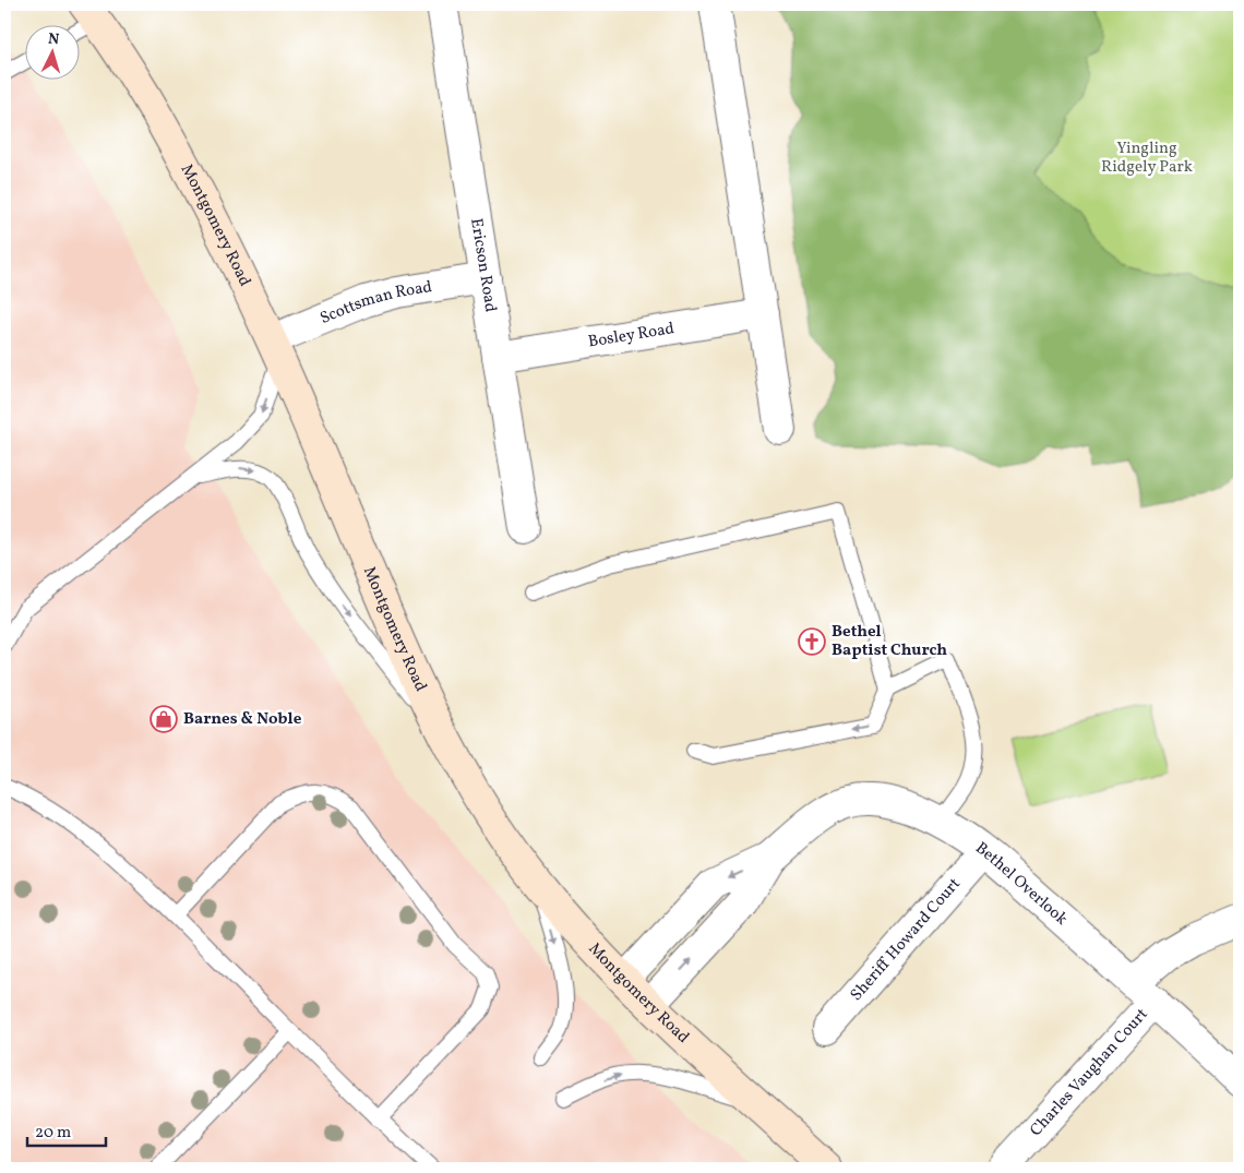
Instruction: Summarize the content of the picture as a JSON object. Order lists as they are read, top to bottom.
{
  "streets": {
    "main road": ["Montgomery Road"],
    "street": [
      "Ericson Road",
      "Scottsman Road",
      "Bosley Road",
      "Bethel Overlook",
      "Sheriff Howard Court",
      "Charles Vaughan Court"
    ]
  },
  "crossings": [
    ["Montgomery Road", "Scottsman Road"],
    ["Montgomery Road", "Bethel Overlook"],
    ["Ericson Road", "Scottsman Road"],
    ["Ericson Road", "Bosley Road"],
    ["Bethel Overlook", "Sheriff Howard Court"],
    ["Bethel Overlook", "Charles Vaughan Court"]
  ],
  "parks": ["Yingling Ridgely Park"],
  "places": {
    "church": ["Bethel Baptist Church"],
    "shop": ["Barnes & Noble"]
  },
  "scale_bar": "20 m",
  "north": "top"
}
